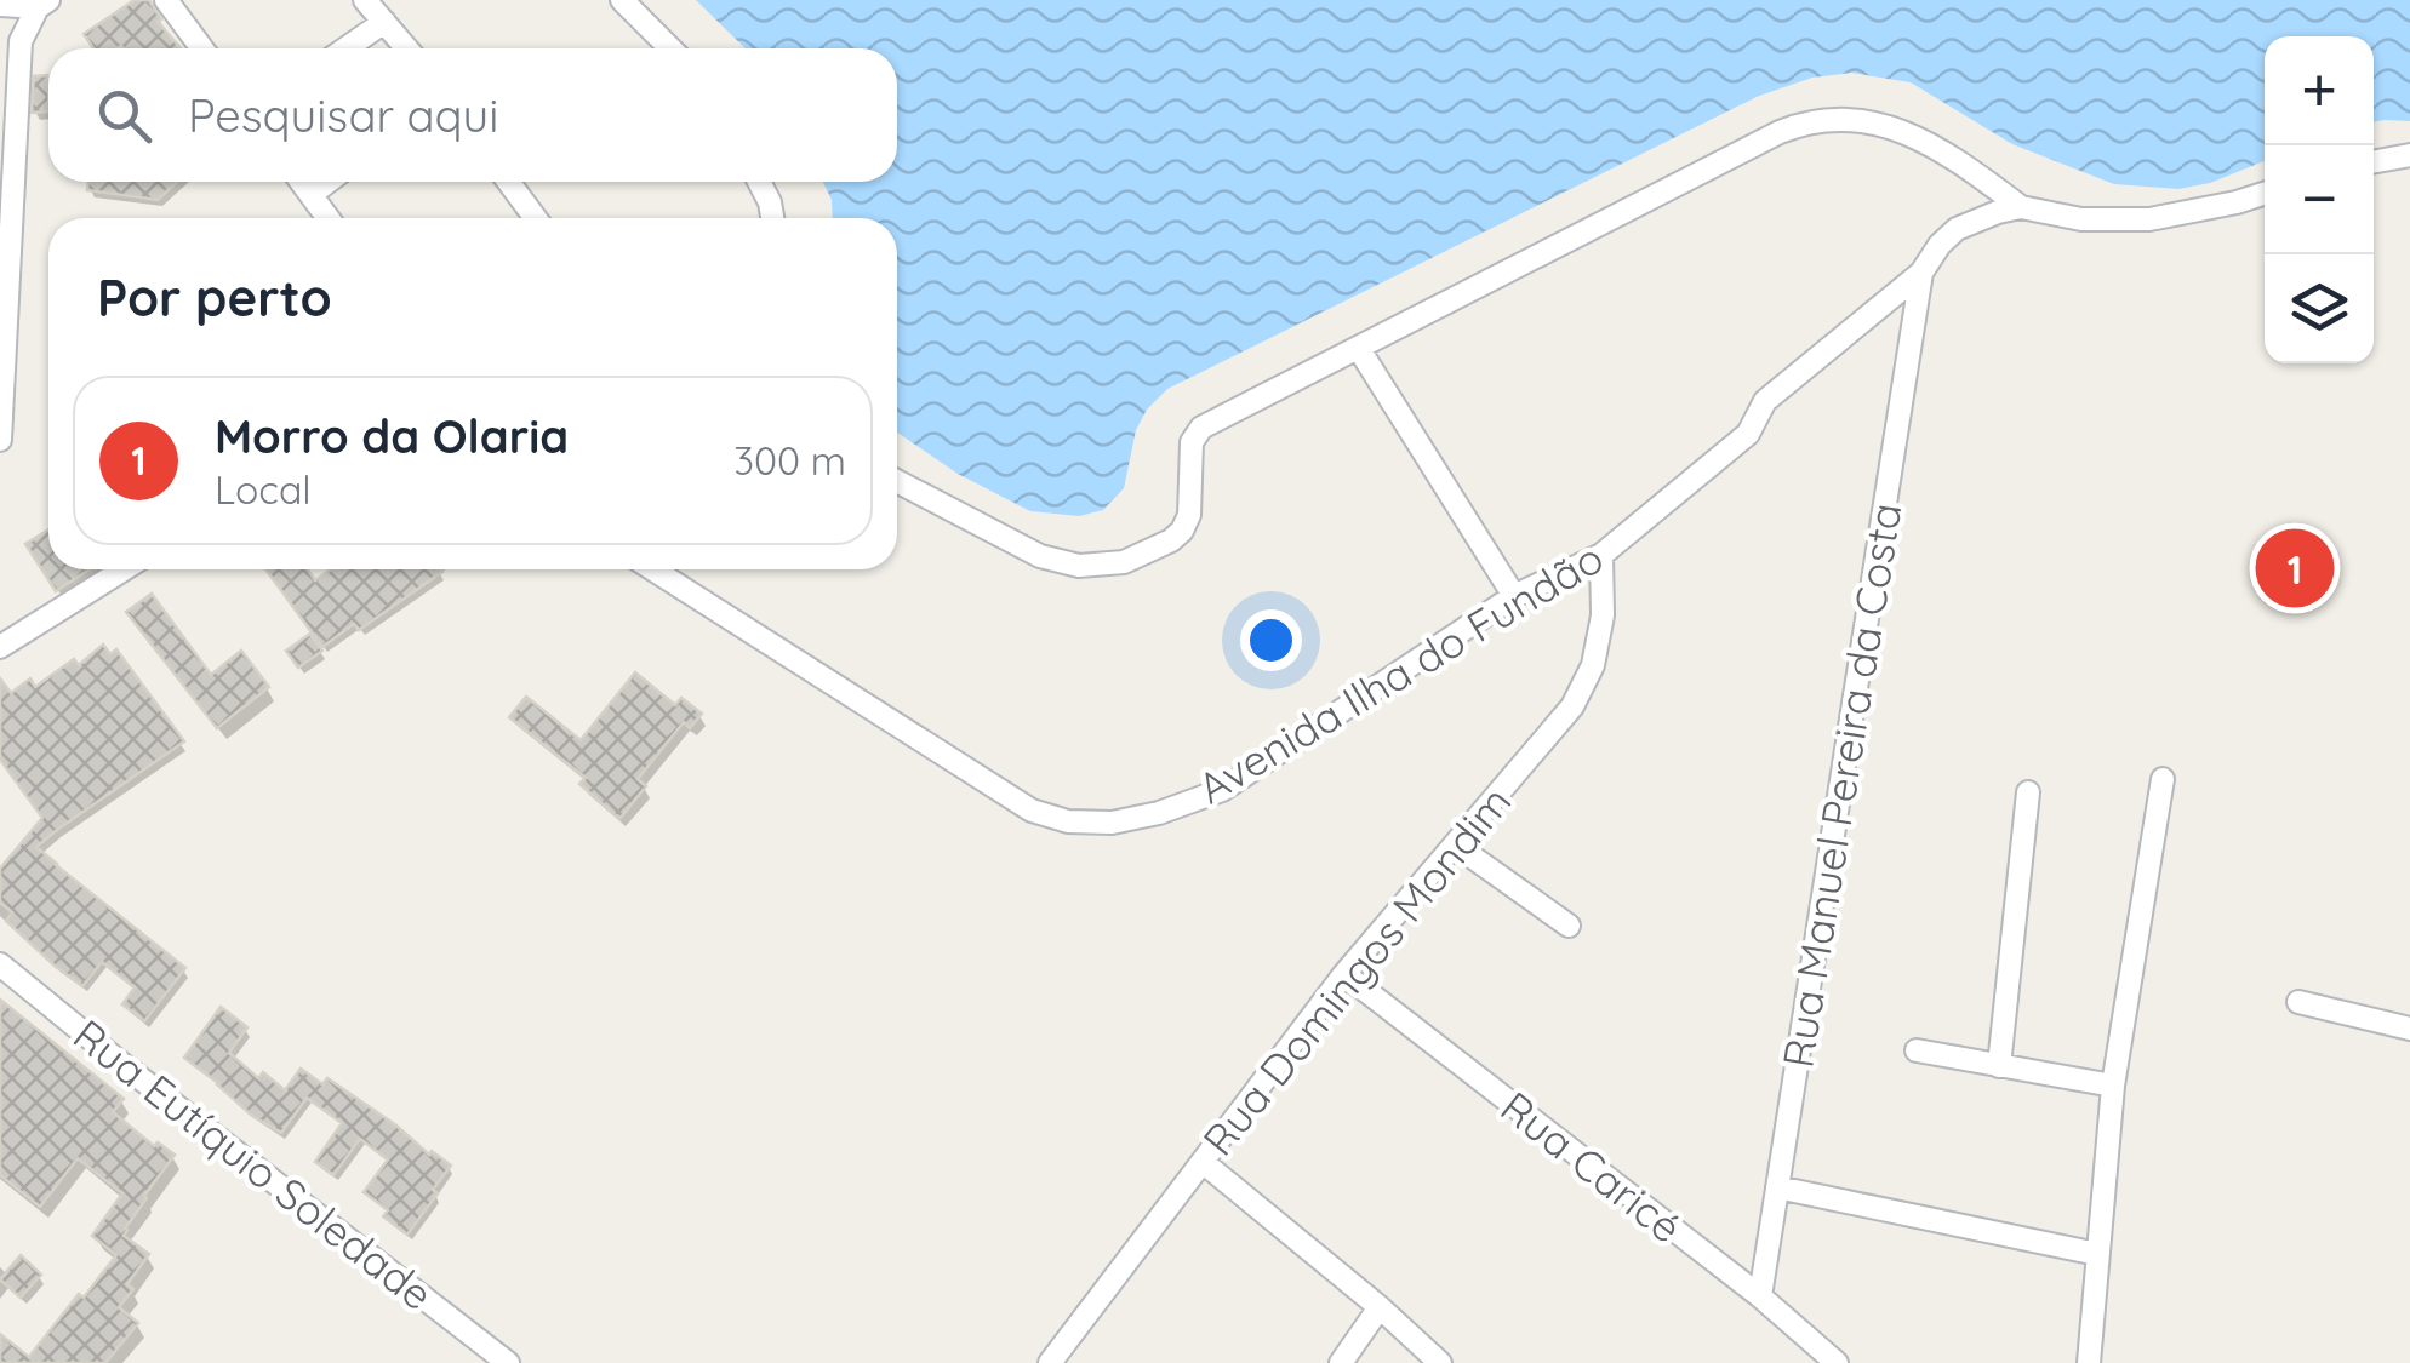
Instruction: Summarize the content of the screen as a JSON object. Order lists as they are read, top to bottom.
{
  "streets": {
    "street": [
      "Avenida Ilha do Fundão",
      "Rua Manuel Pereira da Costa",
      "Rua Domingos Mondim",
      "Rua Eutíquio Soledade",
      "Rua Caricé"
    ]
  },
  "crossings": [
    ["Avenida Ilha do Fundão", "Rua Manuel Pereira da Costa"],
    ["Avenida Ilha do Fundão", "Rua Domingos Mondim"],
    ["Rua Manuel Pereira da Costa", "Rua Caricé"],
    ["Rua Domingos Mondim", "Rua Caricé"]
  ],
  "page": {
    "map_buttons": ["+", "−"],
    "search": "Pesquisar aqui",
    "heading": "Por perto",
    "list": [
      {
        "mark": "1",
        "name": "Morro da Olaria",
        "note": "Local",
        "value": "300 m"
      }
    ],
    "pins": "1"
  }
}
